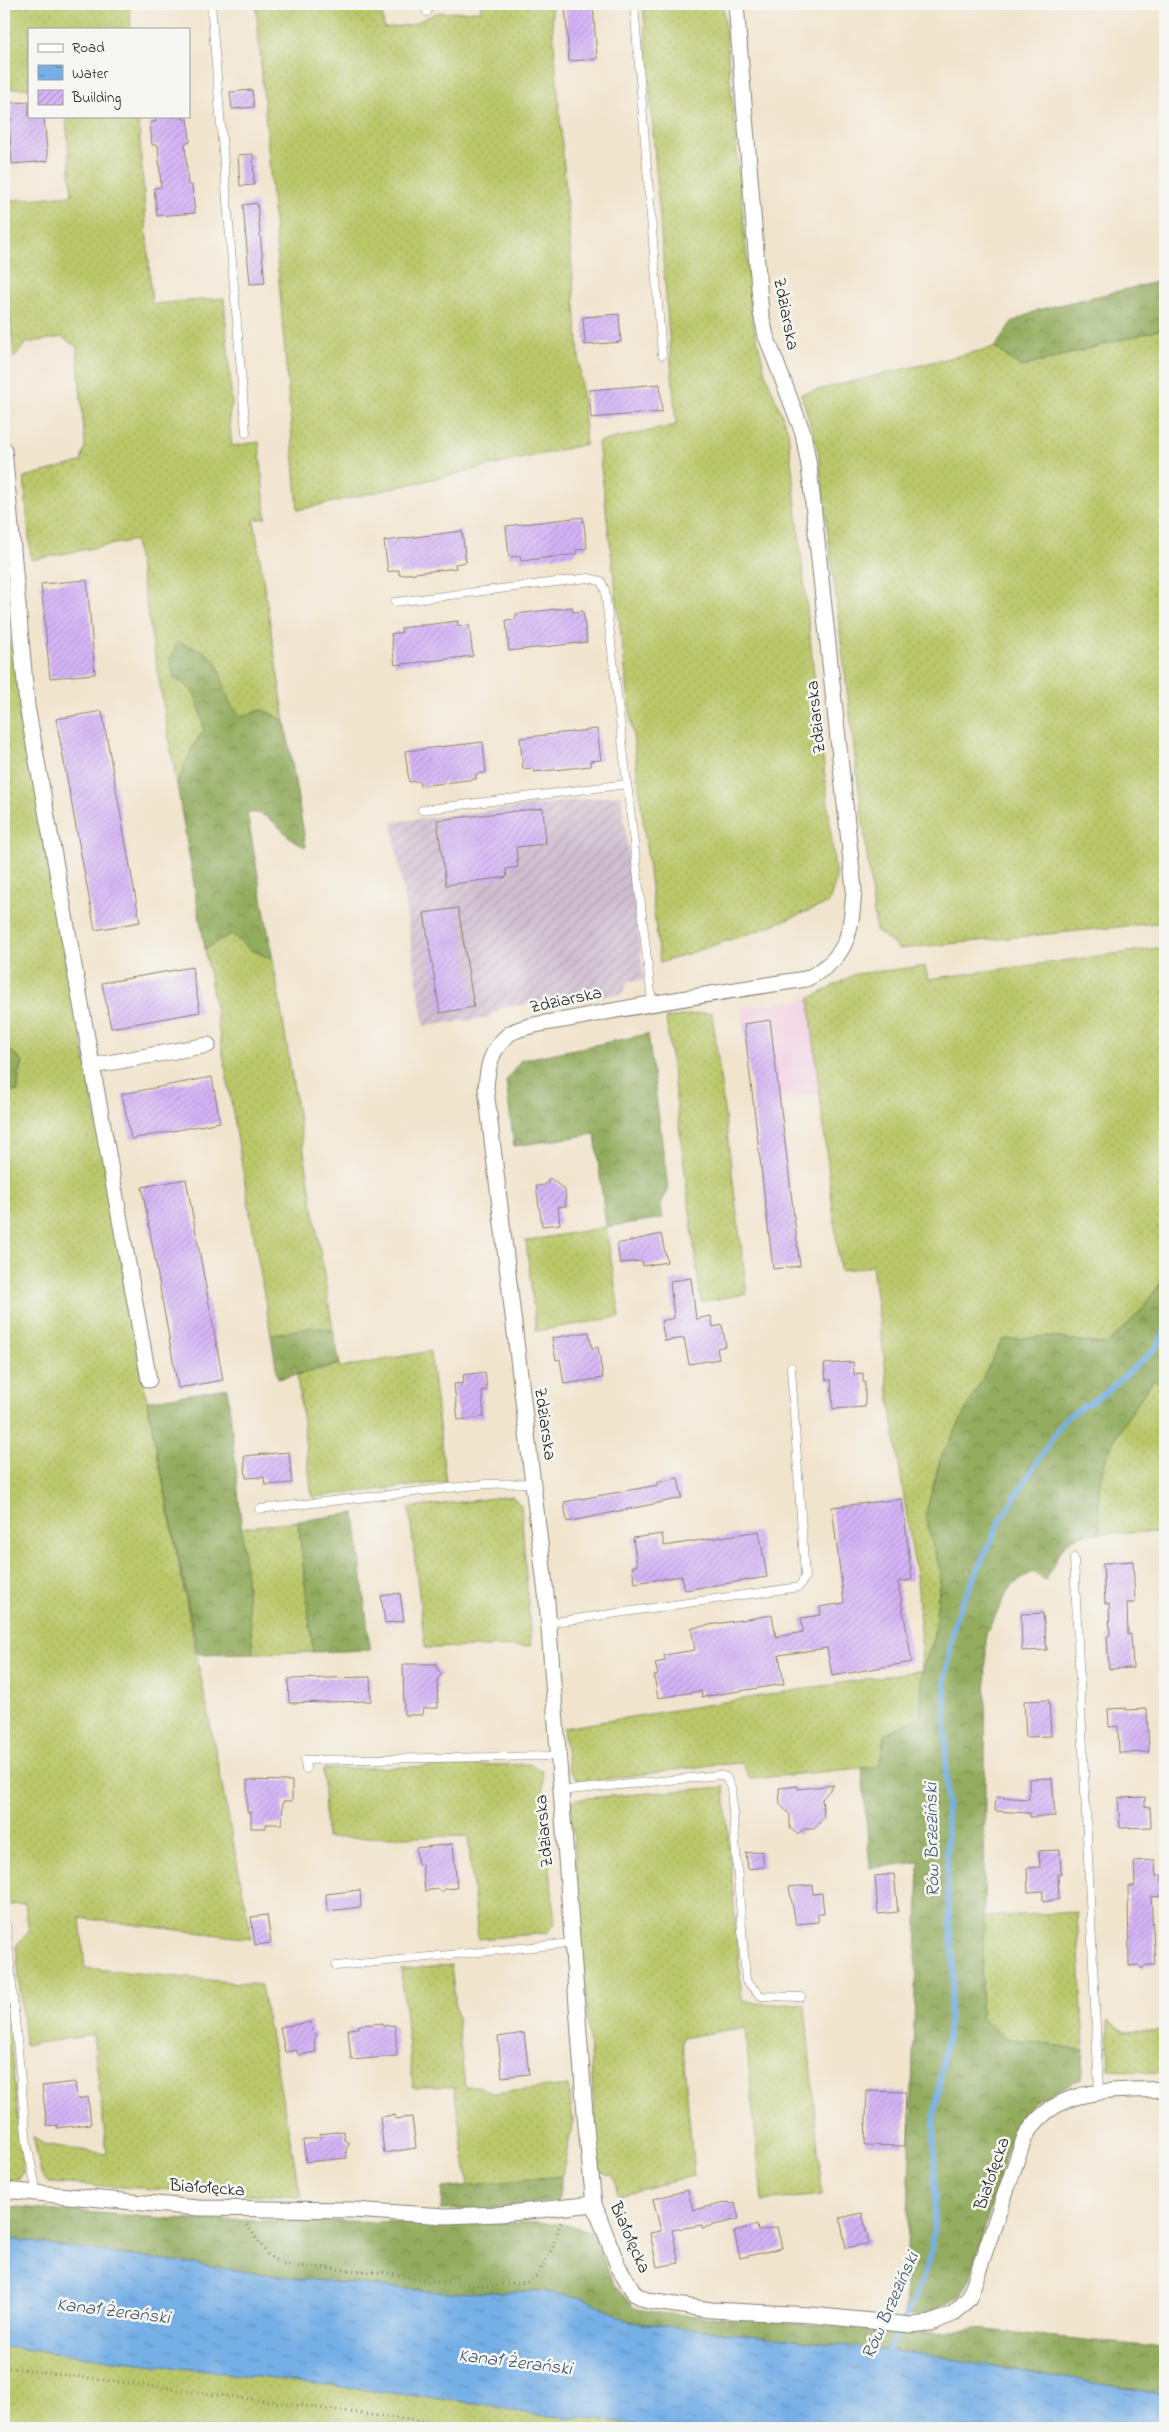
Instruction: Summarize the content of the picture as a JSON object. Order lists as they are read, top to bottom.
{
  "streets": {
    "street": ["Zdziarska", "Białołęcka"]
  },
  "crossings": [
    ["Zdziarska", "Białołęcka"]
  ],
  "water": ["Rów Brzeziński", "Kanał Żerański"],
  "legend": ["Road", "Water", "Building"]
}
